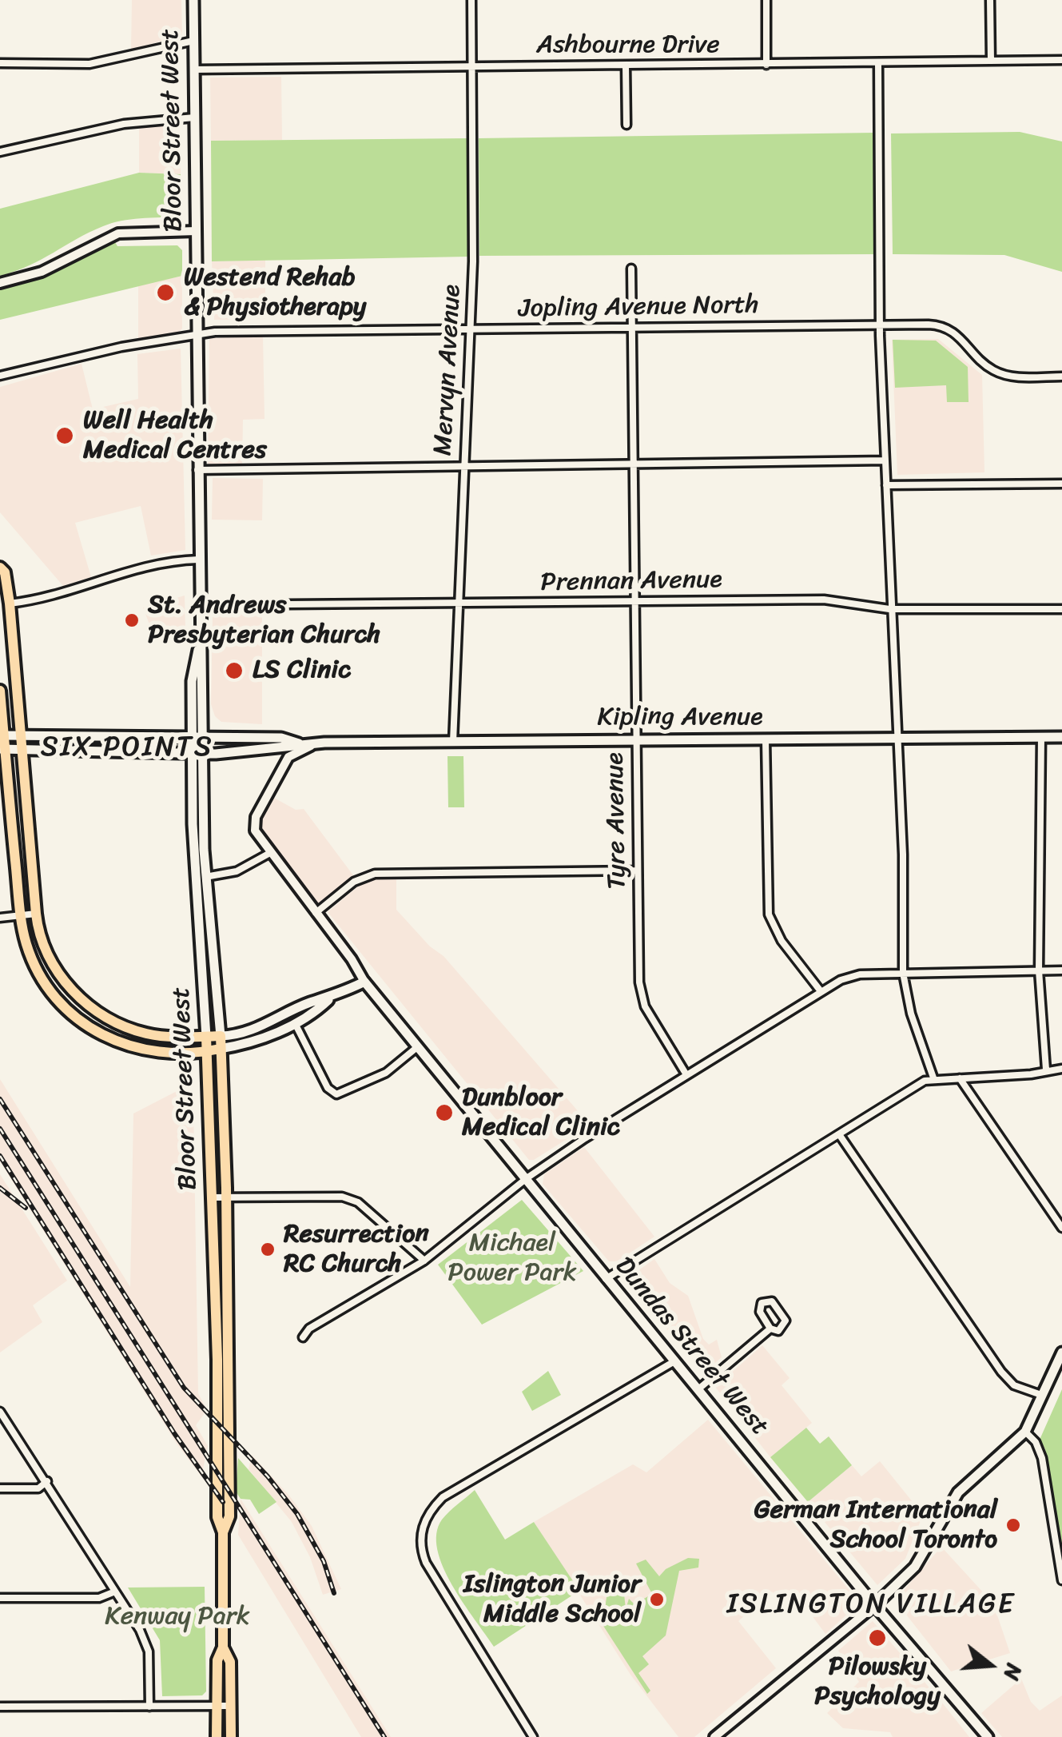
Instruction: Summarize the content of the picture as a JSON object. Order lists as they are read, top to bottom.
{
  "streets": {
    "main road": ["Bloor Street West", "Kipling Avenue", "Dundas Street West"],
    "street": [
      "Ashbourne Drive",
      "Jopling Avenue North",
      "Mervyn Avenue",
      "Prennan Avenue",
      "Tyre Avenue"
    ]
  },
  "crossings": [
    ["Ashbourne Drive", "Bloor Street West"],
    ["Ashbourne Drive", "Mervyn Avenue"],
    ["Bloor Street West", "Jopling Avenue North"],
    ["Bloor Street West", "Prennan Avenue"],
    ["Bloor Street West", "Kipling Avenue"],
    ["Jopling Avenue North", "Mervyn Avenue"],
    ["Jopling Avenue North", "Tyre Avenue"],
    ["Mervyn Avenue", "Prennan Avenue"],
    ["Mervyn Avenue", "Kipling Avenue"],
    ["Prennan Avenue", "Tyre Avenue"],
    ["Kipling Avenue", "Tyre Avenue"]
  ],
  "districts": ["SIX POINTS", "ISLINGTON VILLAGE"],
  "parks": ["Michael Power Park", "Kenway Park"],
  "places": [
    "Westend Rehab & Physiotherapy",
    "Well Health Medical Centres",
    "St. Andrews Presbyterian Church",
    "LS Clinic",
    "Dunbloor Medical Clinic",
    "Resurrection RC Church",
    "German International School Toronto",
    "Islington Junior Middle School",
    "Pilowsky Psychology"
  ],
  "north": "right"
}
